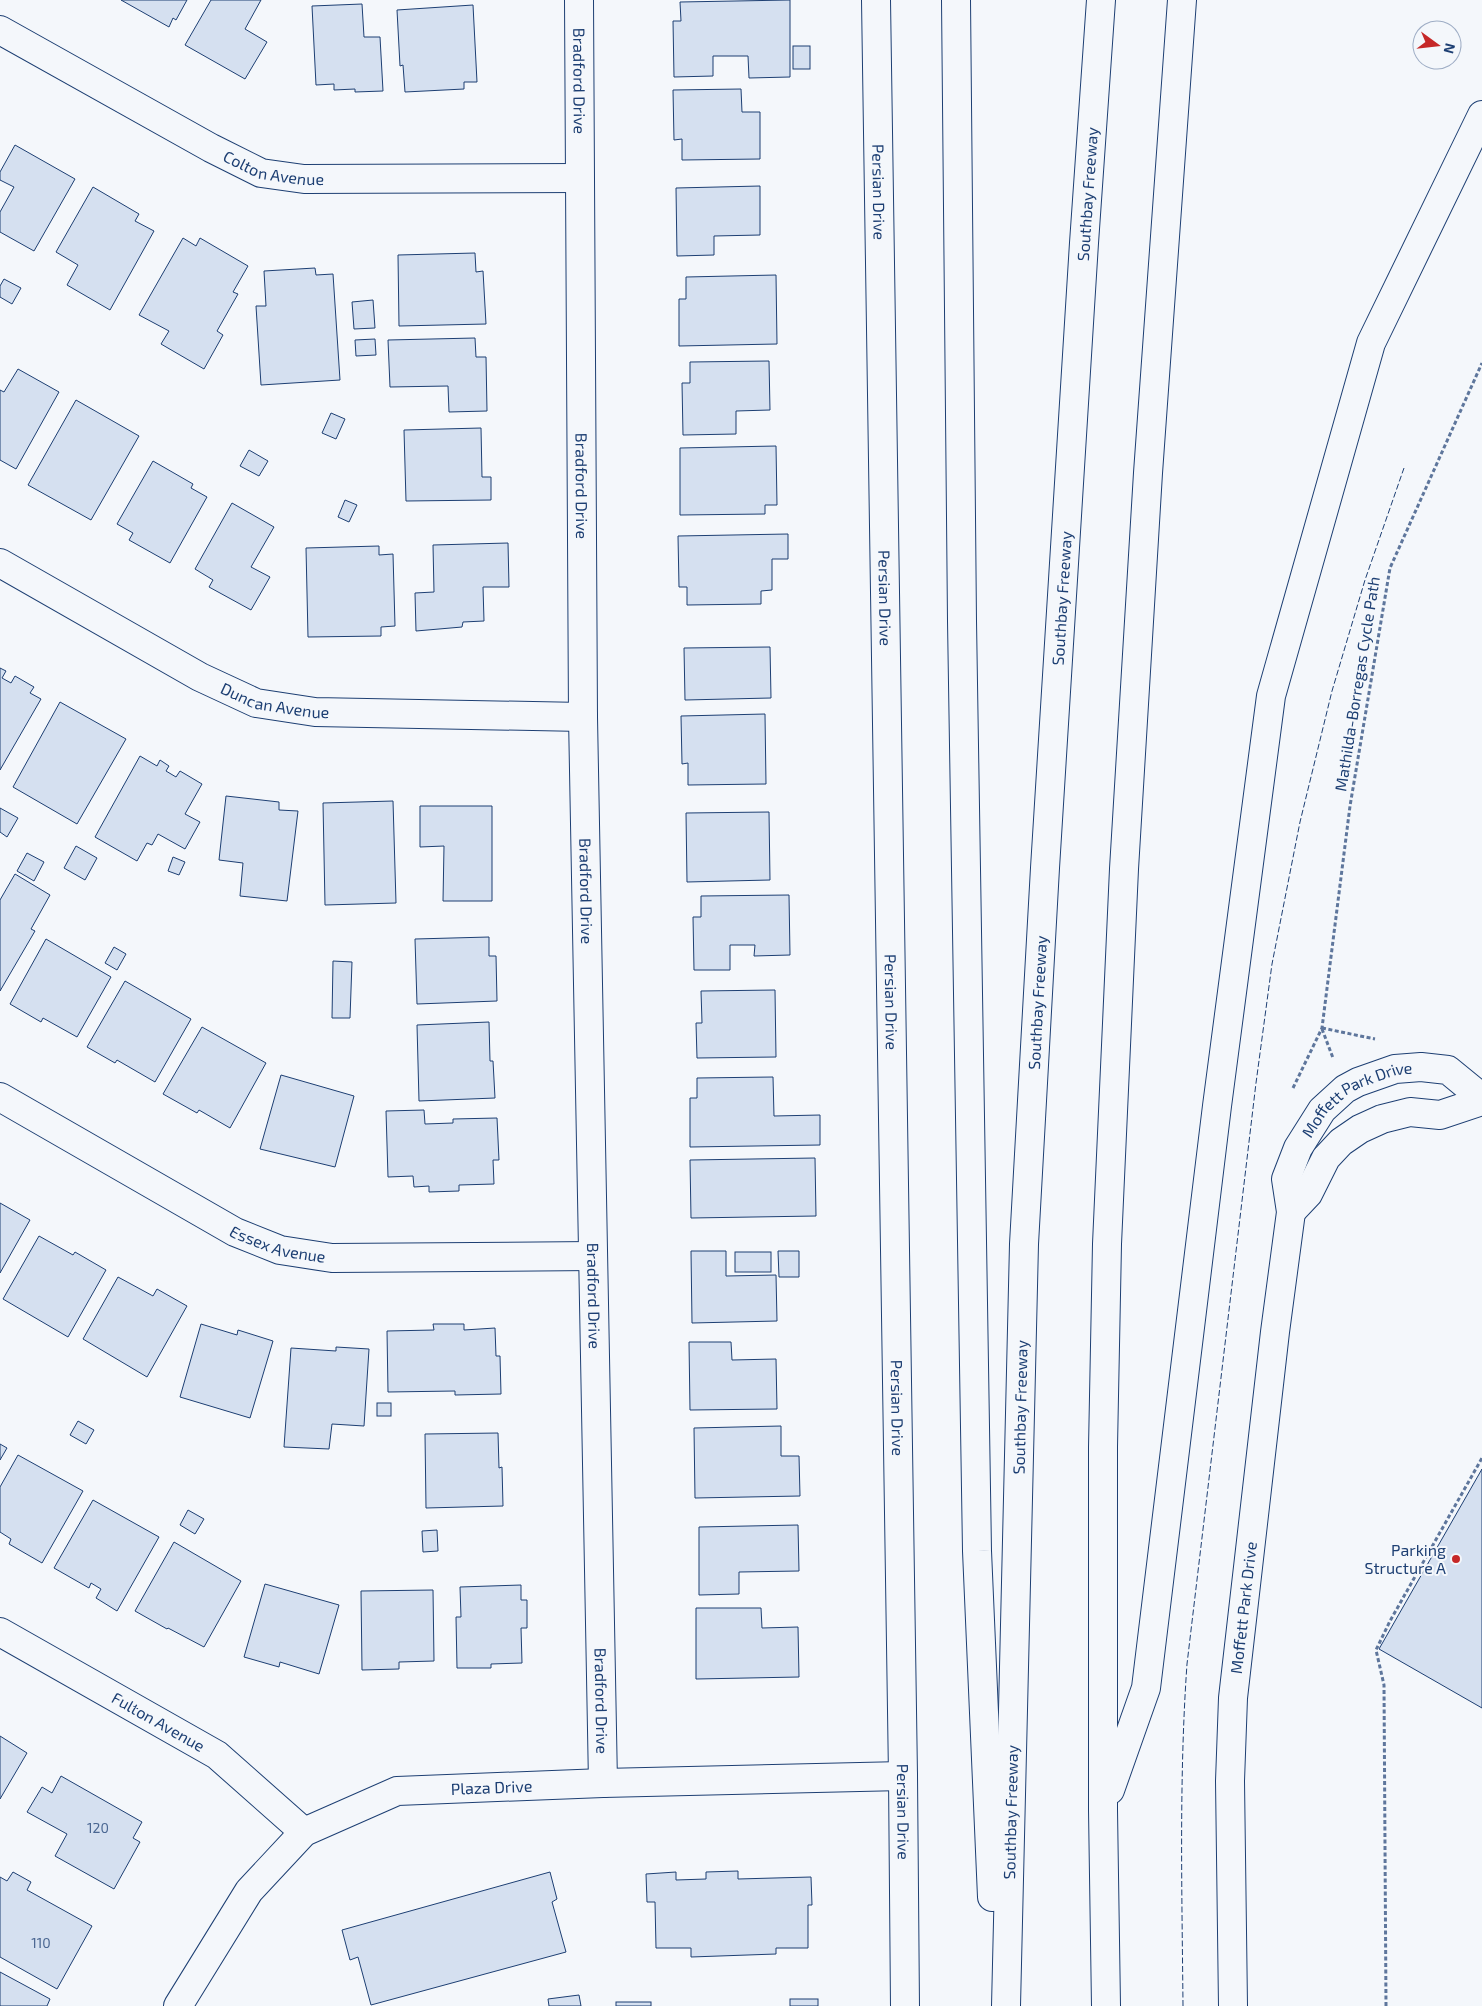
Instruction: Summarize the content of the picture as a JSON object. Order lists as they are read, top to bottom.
{
  "streets": {
    "main road": [
      "Bradford Drive",
      "Colton Avenue",
      "Persian Drive",
      "Southbay Freeway",
      "Duncan Avenue",
      "Moffett Park Drive",
      "Essex Avenue",
      "Fulton Avenue",
      "Plaza Drive"
    ],
    "path": ["Mathilda-Borregas Cycle Path"]
  },
  "crossings": [
    ["Bradford Drive", "Colton Avenue"],
    ["Bradford Drive", "Duncan Avenue"],
    ["Bradford Drive", "Essex Avenue"],
    ["Bradford Drive", "Plaza Drive"],
    ["Persian Drive", "Plaza Drive"],
    ["Fulton Avenue", "Plaza Drive"]
  ],
  "places": ["Parking Structure A"],
  "house_numbers": ["120", "110"],
  "north": "right"
}
